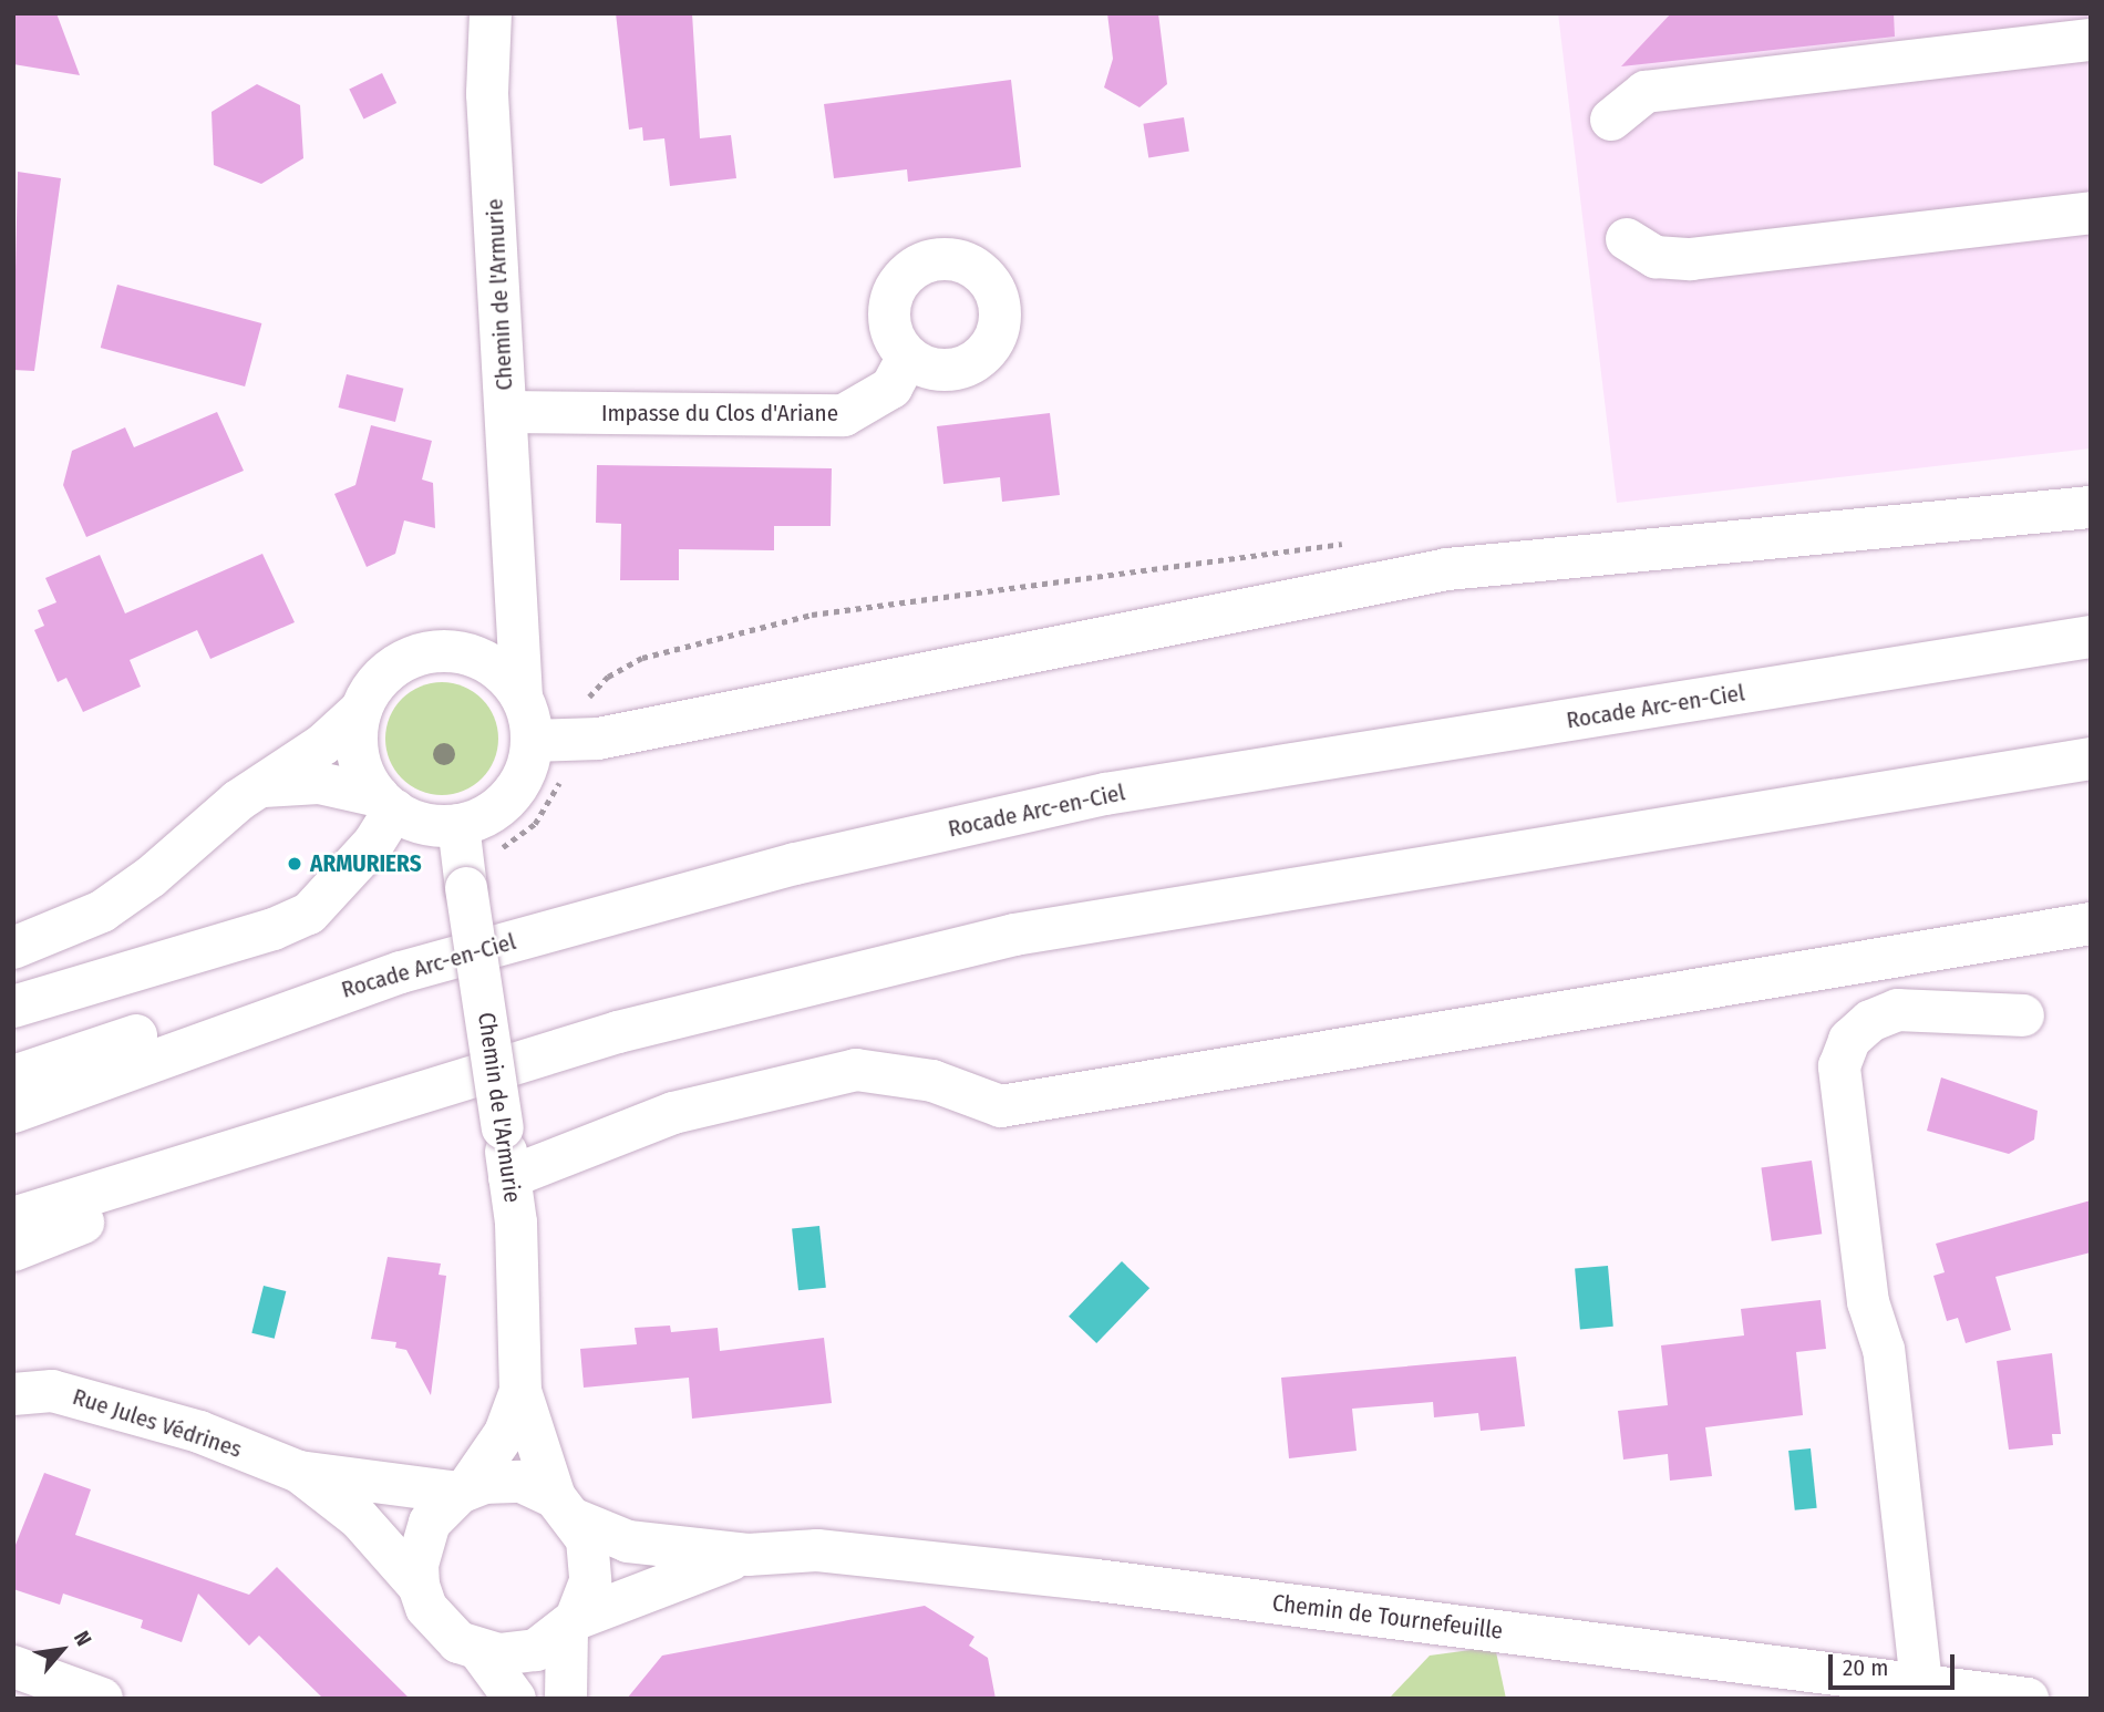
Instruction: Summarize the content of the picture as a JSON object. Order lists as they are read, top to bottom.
{
  "streets": {
    "main road": [
      "Chemin de l'Armurie",
      "Impasse du Clos d'Ariane",
      "Rocade Arc-en-Ciel",
      "Rue Jules Védrines",
      "Chemin de Tournefeuille"
    ]
  },
  "crossings": [
    ["Chemin de l'Armurie", "Impasse du Clos d'Ariane"],
    ["Chemin de l'Armurie", "Rue Jules Védrines"],
    ["Chemin de l'Armurie", "Chemin de Tournefeuille"],
    ["Rue Jules Védrines", "Chemin de Tournefeuille"]
  ],
  "places": ["ARMURIERS"],
  "scale_bar": "20 m",
  "north": "top right"
}
